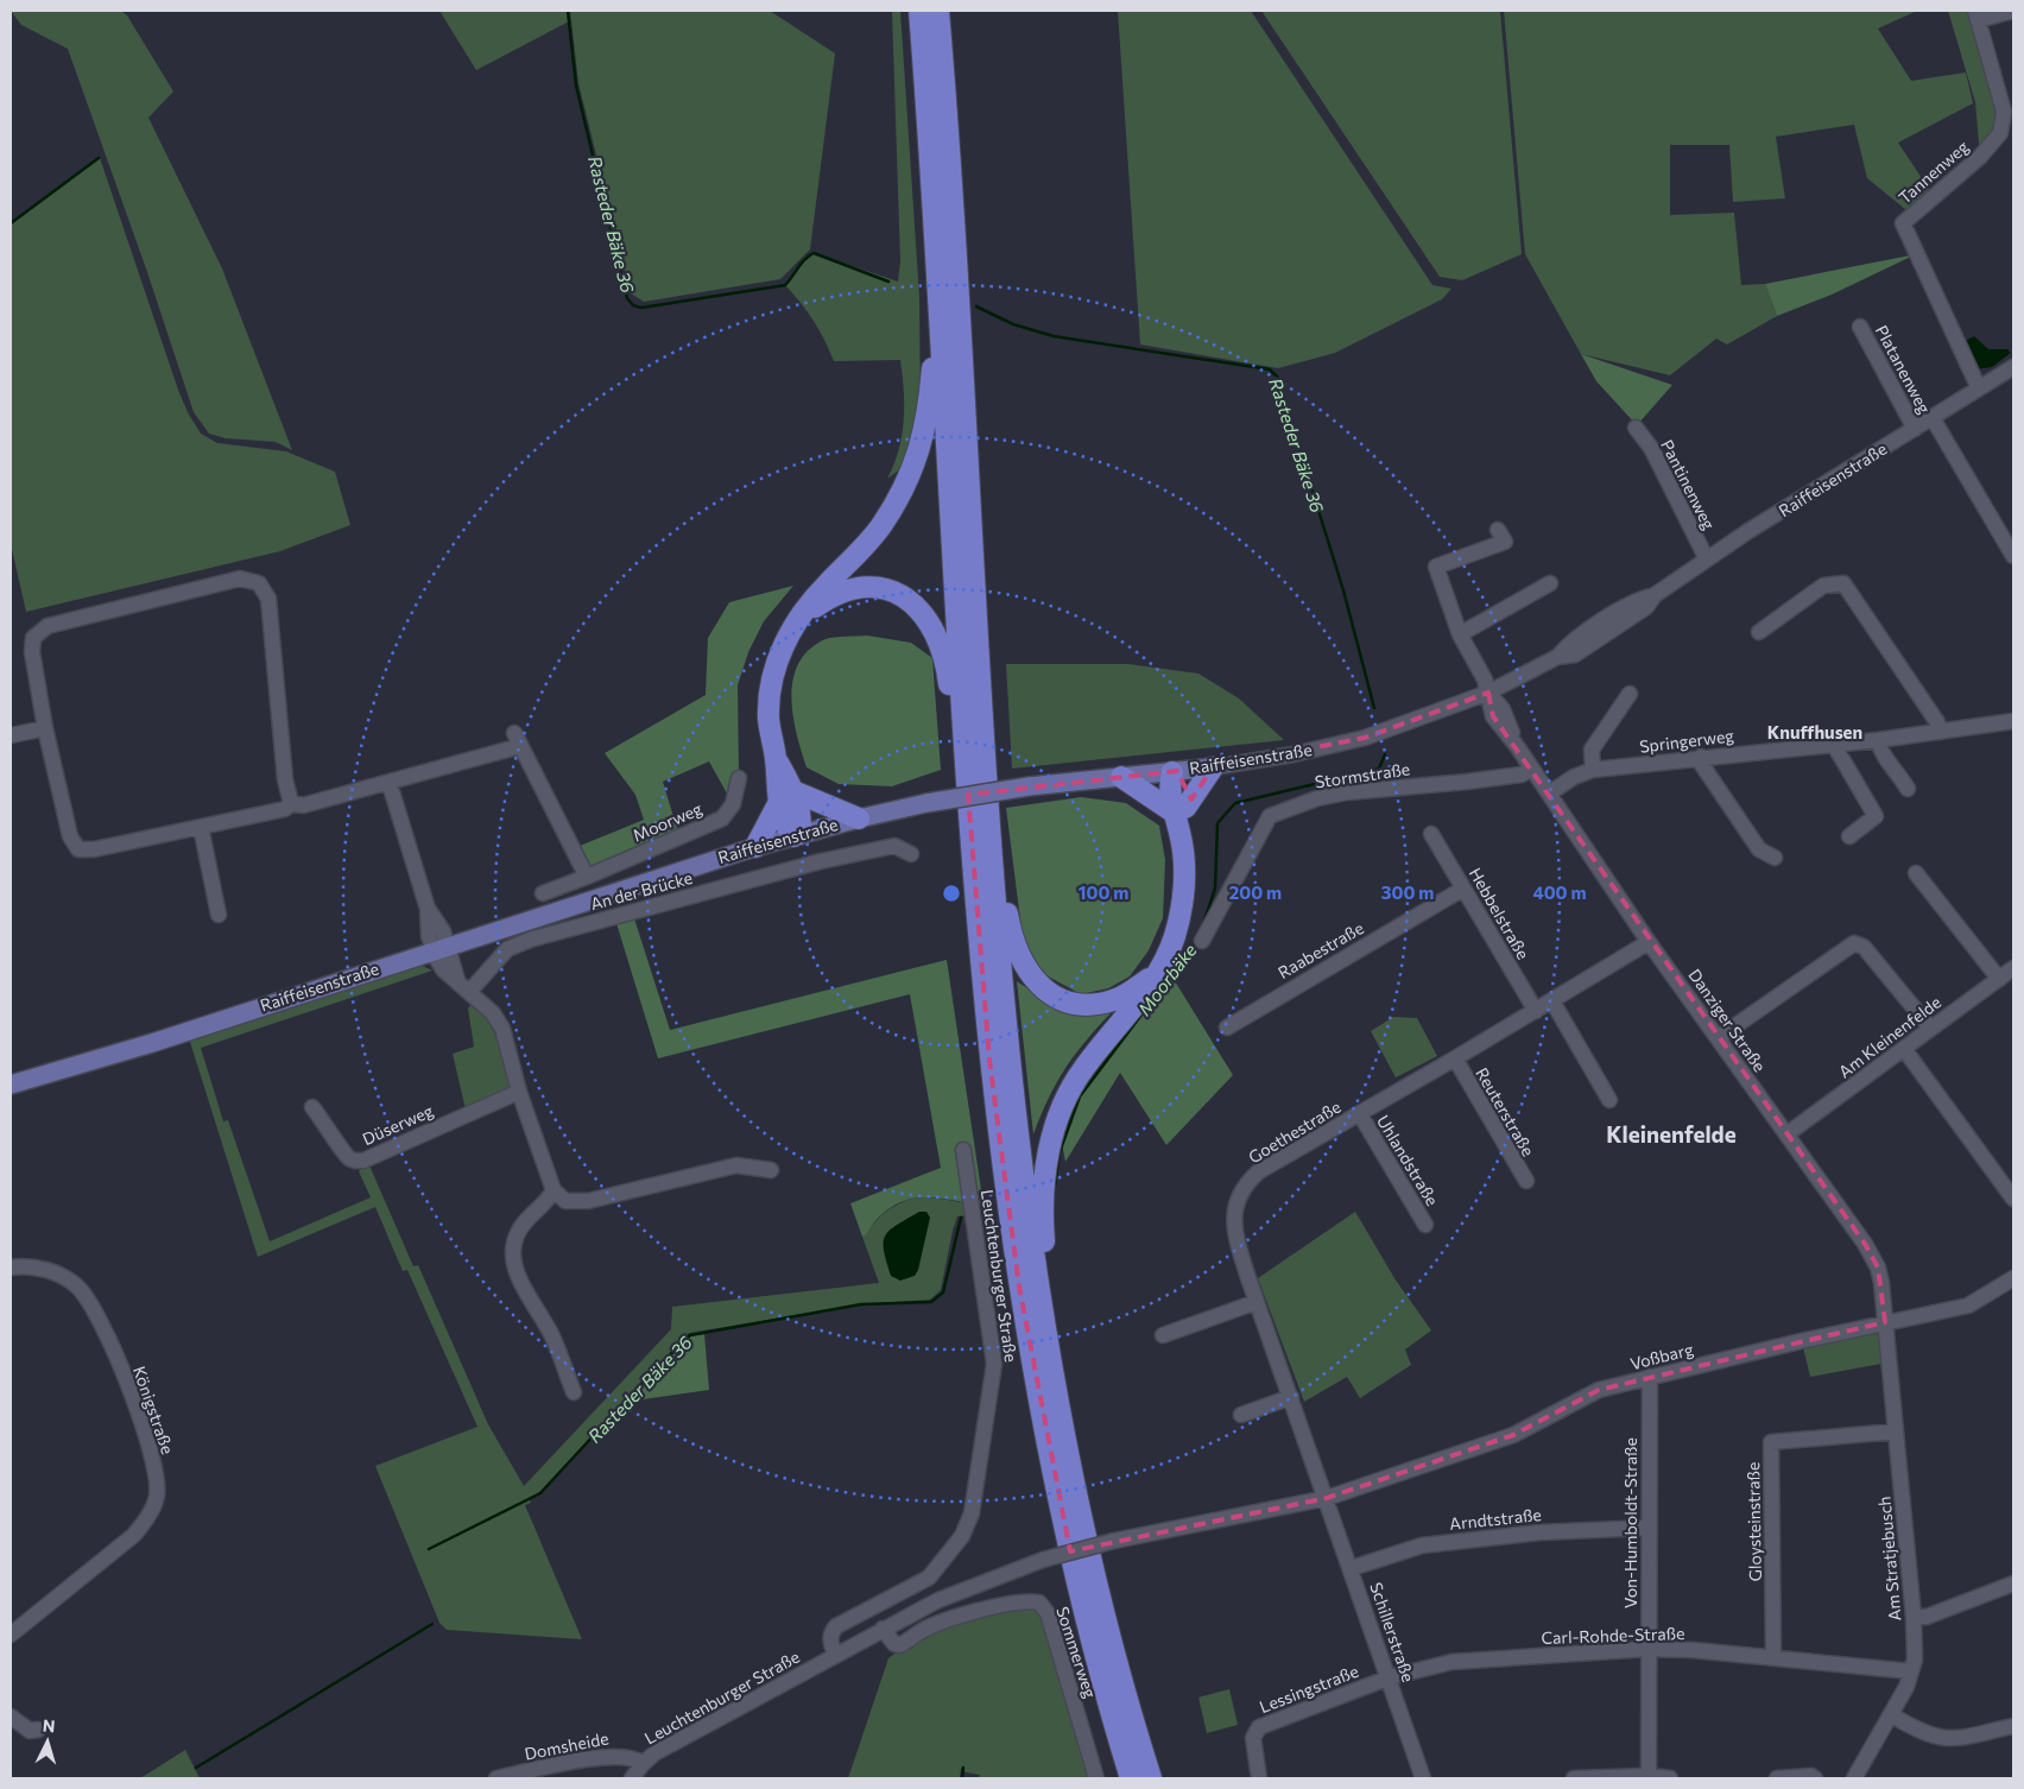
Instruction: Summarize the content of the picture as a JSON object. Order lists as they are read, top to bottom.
{
  "streets": {
    "main road": ["Raiffeisenstraße"],
    "street": [
      "Tannenweg",
      "Platanenweg",
      "Pantinenweg",
      "Springerweg",
      "Stormstraße",
      "Moorweg",
      "An der Brücke",
      "Hebbelstraße",
      "Raabestraße",
      "Danziger Straße",
      "Am Kleinenfelde",
      "Reuterstraße",
      "Düserweg",
      "Goethestraße",
      "Uhlandstraße",
      "Leuchtenburger Straße",
      "Voßbarg",
      "Königstraße",
      "Arndtstraße",
      "Gloysteinstraße",
      "Von-Humboldt-Straße",
      "Am Stratjebusch",
      "Schillerstraße",
      "Carl-Rohde-Straße",
      "Sommerweg",
      "Lessingstraße",
      "Domsheide"
    ]
  },
  "crossings": [
    ["Tannenweg", "Raiffeisenstraße"],
    ["Platanenweg", "Raiffeisenstraße"],
    ["Raiffeisenstraße", "Pantinenweg"],
    ["Raiffeisenstraße", "Danziger Straße"],
    ["Springerweg", "Danziger Straße"],
    ["Stormstraße", "Danziger Straße"],
    ["Hebbelstraße", "Raabestraße"],
    ["Hebbelstraße", "Goethestraße"],
    ["Danziger Straße", "Am Kleinenfelde"],
    ["Danziger Straße", "Goethestraße"],
    ["Danziger Straße", "Voßbarg"],
    ["Danziger Straße", "Am Stratjebusch"],
    ["Reuterstraße", "Goethestraße"],
    ["Goethestraße", "Uhlandstraße"],
    ["Goethestraße", "Leuchtenburger Straße"],
    ["Goethestraße", "Voßbarg"],
    ["Goethestraße", "Schillerstraße"],
    ["Leuchtenburger Straße", "Voßbarg"],
    ["Leuchtenburger Straße", "Schillerstraße"],
    ["Leuchtenburger Straße", "Sommerweg"],
    ["Leuchtenburger Straße", "Domsheide"],
    ["Voßbarg", "Von-Humboldt-Straße"],
    ["Voßbarg", "Am Stratjebusch"],
    ["Voßbarg", "Schillerstraße"],
    ["Arndtstraße", "Von-Humboldt-Straße"],
    ["Arndtstraße", "Schillerstraße"],
    ["Gloysteinstraße", "Am Stratjebusch"],
    ["Gloysteinstraße", "Carl-Rohde-Straße"],
    ["Von-Humboldt-Straße", "Carl-Rohde-Straße"],
    ["Am Stratjebusch", "Carl-Rohde-Straße"],
    ["Schillerstraße", "Carl-Rohde-Straße"],
    ["Schillerstraße", "Lessingstraße"],
    ["Carl-Rohde-Straße", "Lessingstraße"]
  ],
  "districts": ["Knuffhusen", "Kleinenfelde"],
  "water": ["Rasteder Bäke 36", "Moorbäke"],
  "north": "top",
  "rings": [
    "100 m",
    "200 m",
    "300 m",
    "400 m"
  ]
}
